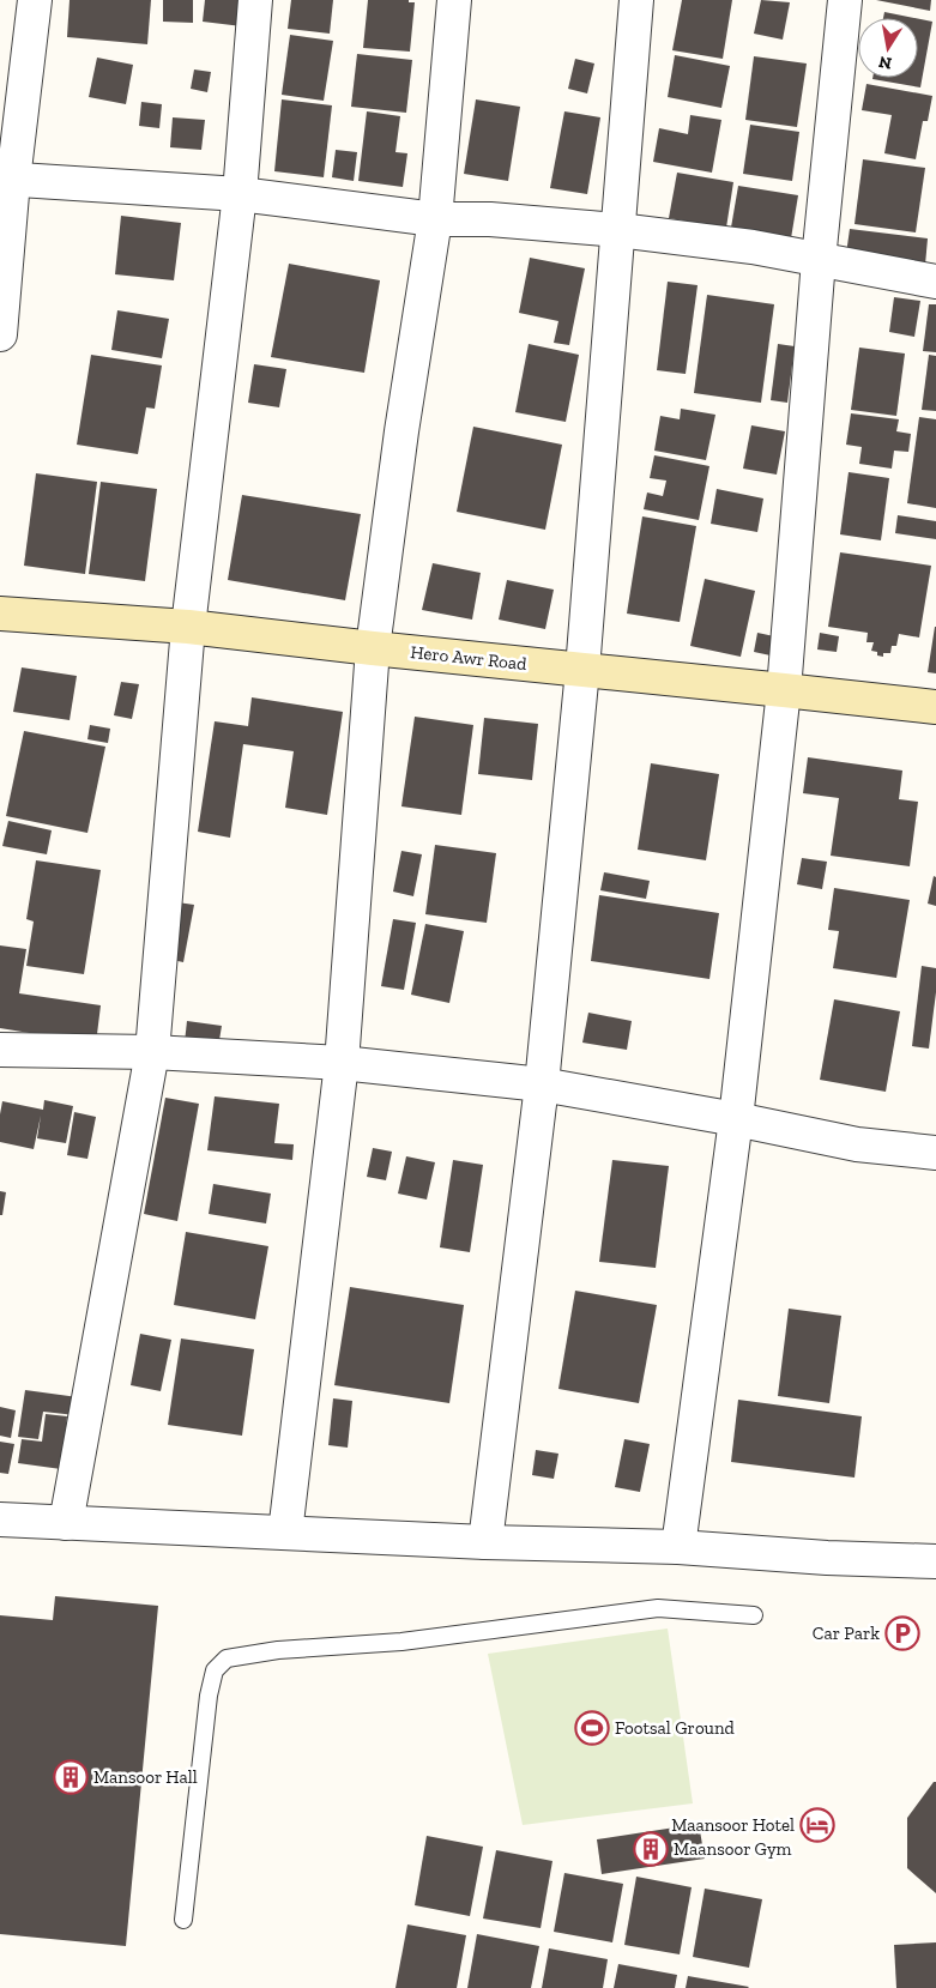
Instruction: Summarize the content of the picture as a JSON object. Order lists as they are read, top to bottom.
{
  "streets": {
    "main road": ["Hero Awr Road"]
  },
  "places": {
    "parking": ["Car Park"],
    "sports": ["Footsal Ground"],
    "building": ["Mansoor Hall", "Maansoor Gym"],
    "hotel": ["Maansoor Hotel"]
  },
  "north": "bottom"
}
